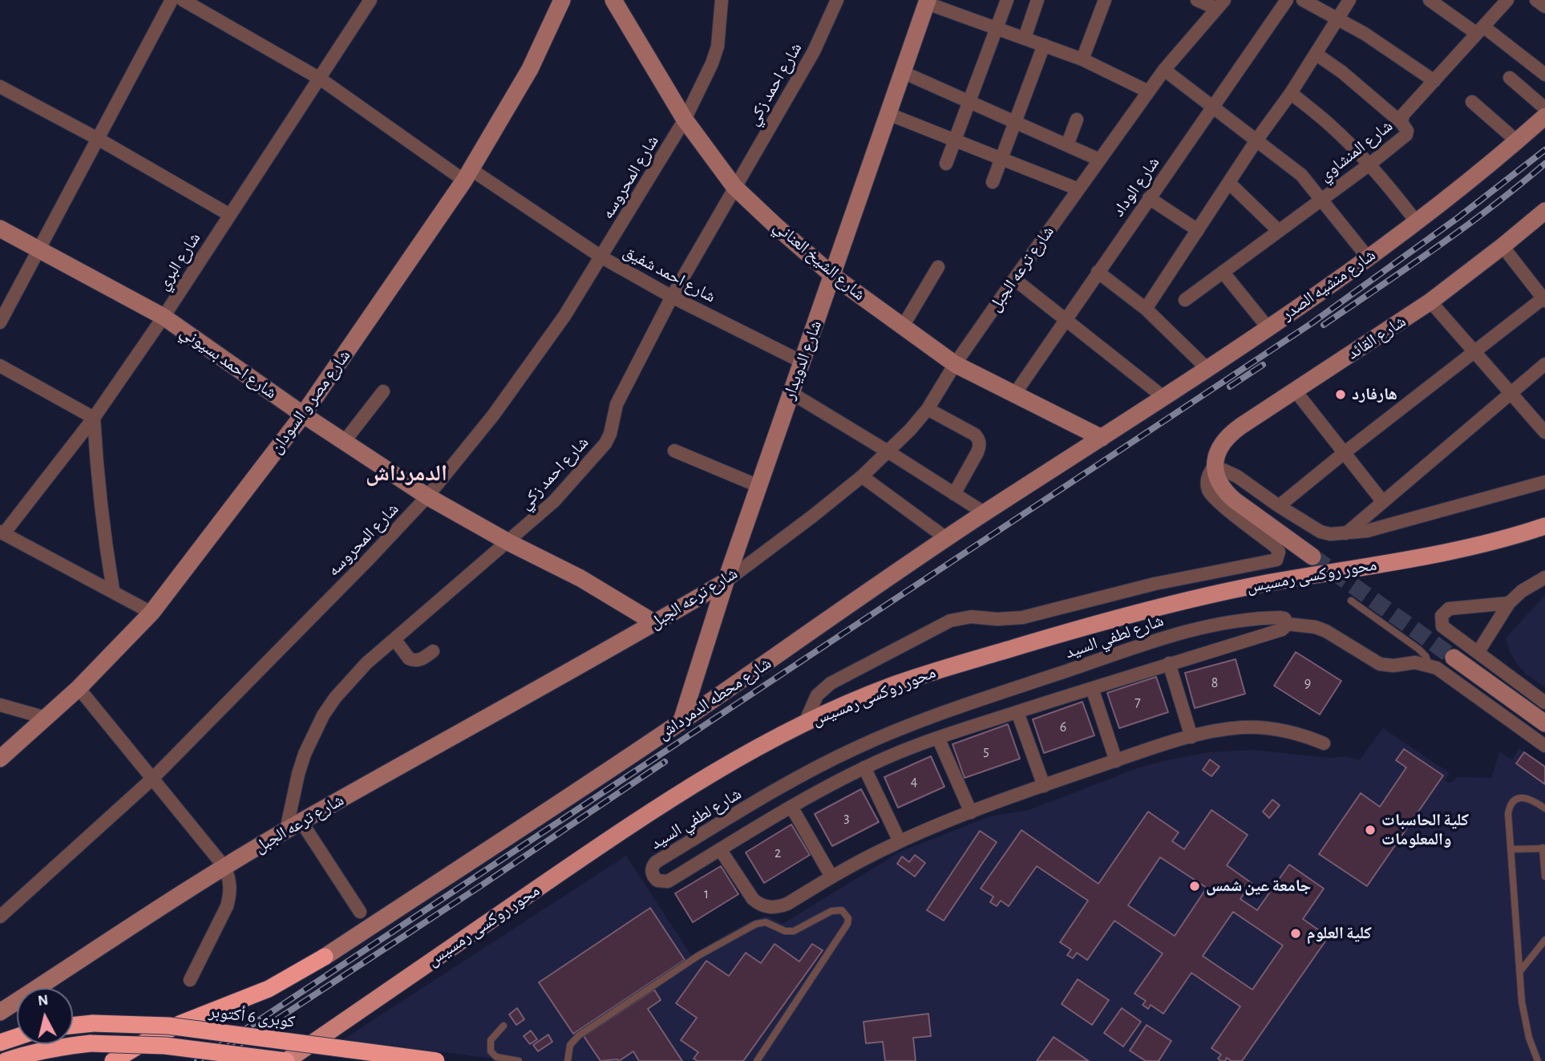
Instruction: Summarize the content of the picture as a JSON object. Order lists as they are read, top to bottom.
{
  "streets": {
    "highway": ["كوبرى 6 أكتوبر"],
    "main road": [
      "شارع الشيخ العناني",
      "شارع ترعه الجبل",
      "شارع منشيه الصدر",
      "شارع القائد",
      "شارع الدويدار",
      "شارع احمد بسيوني",
      "شارع مصر و السودان",
      "محور روكسى رمسيس",
      "شارع محطه الدمرداش"
    ],
    "street": [
      "شارع احمد زكي",
      "شارع المنشاوي",
      "شارع المحروسه",
      "شارع الوداد",
      "شارع البري",
      "شارع احمد شفيق",
      "شارع لطفي السيد"
    ]
  },
  "crossings": [
    ["شارع احمد زكي", "شارع الشيخ العناني"],
    ["شارع احمد زكي", "شارع ترعه الجبل"],
    ["شارع احمد زكي", "شارع احمد شفيق"],
    ["شارع احمد زكي", "شارع احمد بسيوني"],
    ["شارع المحروسه", "شارع الشيخ العناني"],
    ["شارع المحروسه", "شارع احمد شفيق"],
    ["شارع المحروسه", "شارع احمد بسيوني"],
    ["شارع الوداد", "شارع الشيخ العناني"],
    ["شارع الشيخ العناني", "شارع ترعه الجبل"],
    ["شارع الشيخ العناني", "شارع منشيه الصدر"],
    ["شارع الشيخ العناني", "شارع الدويدار"],
    ["شارع الشيخ العناني", "شارع محطه الدمرداش"],
    ["شارع البري", "شارع احمد شفيق"],
    ["شارع البري", "شارع احمد بسيوني"],
    ["شارع ترعه الجبل", "شارع الدويدار"],
    ["شارع ترعه الجبل", "شارع احمد بسيوني"],
    ["شارع احمد شفيق", "شارع الدويدار"],
    ["شارع احمد شفيق", "شارع مصر و السودان"],
    ["شارع منشيه الصدر", "شارع محطه الدمرداش"],
    ["شارع الدويدار", "شارع محطه الدمرداش"],
    ["شارع احمد بسيوني", "شارع مصر و السودان"]
  ],
  "districts": ["الدمرداش"],
  "places": [
    "هارفارد",
    "كلية الحاسبات والمعلومات",
    "جامعة عين شمس",
    "كلية العلوم"
  ],
  "house_numbers": [
    "8",
    "9",
    "7",
    "6",
    "5",
    "4",
    "3",
    "2",
    "1"
  ],
  "north": "top"
}
